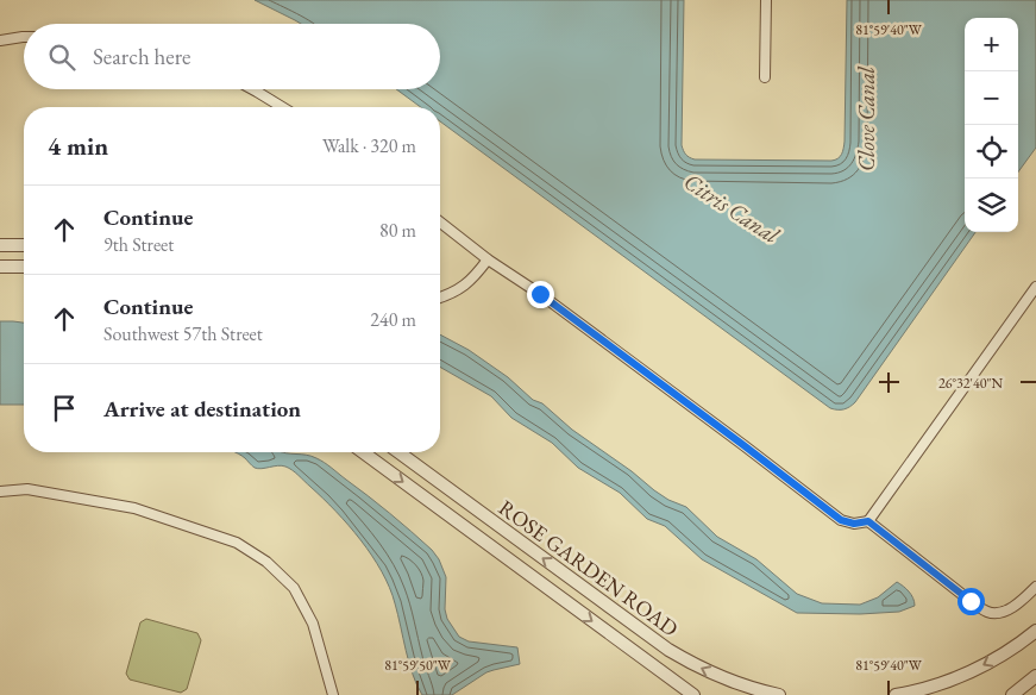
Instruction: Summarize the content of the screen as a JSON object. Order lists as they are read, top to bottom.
{
  "streets": {
    "street": ["ROSE GARDEN ROAD"]
  },
  "water": ["Clove Canal", "Citris Canal"],
  "page": {
    "map_buttons": ["+", "−"],
    "search": "Search here",
    "heading": ["4 min", "Walk · 320 m"],
    "list": [
      ["Continue", "9th Street", "80 m"],
      ["Continue", "Southwest 57th Street", "240 m"],
      "Arrive at destination"
    ]
  },
  "coordinates": ["81°59'40\"W", "26°32'40\"N", "81°59'50\"W"]
}
